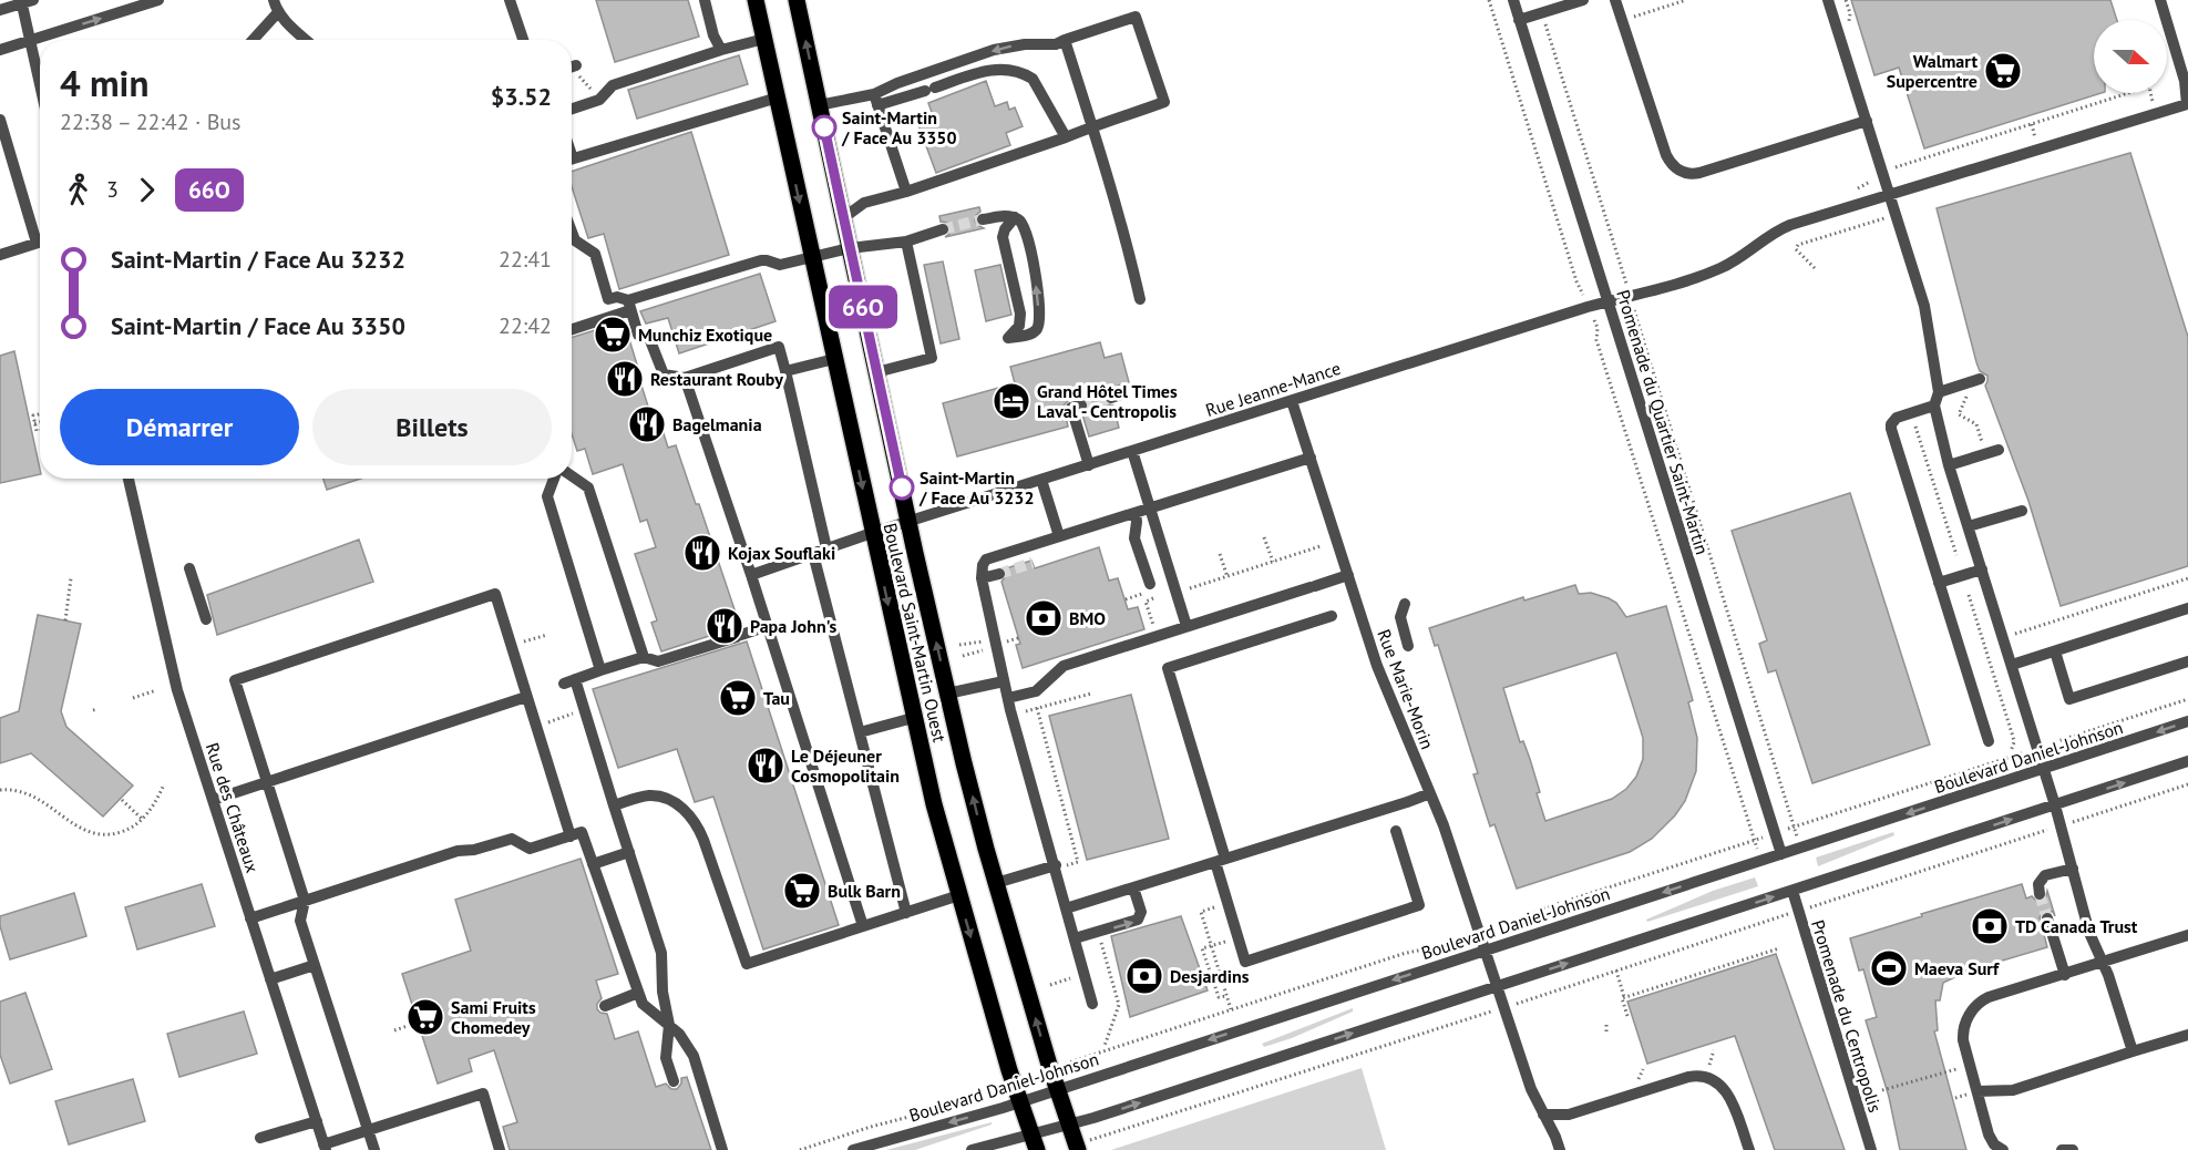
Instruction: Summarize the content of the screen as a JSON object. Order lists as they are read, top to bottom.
{
  "streets": {
    "main road": ["Boulevard Saint-Martin Ouest"],
    "street": [
      "Rue Jeanne-Mance",
      "Promenade du Quartier Saint-Martin",
      "Rue Marie-Morin",
      "Boulevard Daniel-Johnson",
      "Rue des Châteaux",
      "Promenade du Centropolis"
    ]
  },
  "crossings": [
    ["Rue Jeanne-Mance", "Promenade du Quartier Saint-Martin"],
    ["Rue Jeanne-Mance", "Boulevard Saint-Martin Ouest"],
    ["Rue Jeanne-Mance", "Rue Marie-Morin"],
    ["Promenade du Quartier Saint-Martin", "Boulevard Daniel-Johnson"],
    ["Boulevard Saint-Martin Ouest", "Boulevard Daniel-Johnson"],
    ["Rue Marie-Morin", "Boulevard Daniel-Johnson"]
  ],
  "places": {
    "supermarket": [
      "Walmart Supercentre",
      "Munchiz Exotique",
      "Tau",
      "Bulk Barn",
      "Sami Fruits Chomedey"
    ],
    "other": ["Saint-Martin / Face Au 3350", "Saint-Martin / Face Au 3232"],
    "restaurant": [
      "Restaurant Rouby",
      "Bagelmania",
      "Kojax Souflaki",
      "Papa John's",
      "Le Déjeuner Cosmopolitain"
    ],
    "hotel": ["Grand Hôtel Times Laval - Centropolis"],
    "bank": ["BMO", "TD Canada Trust", "Desjardins"],
    "sports": ["Maeva Surf"]
  },
  "lines": ["bus line 66O"],
  "north": "right",
  "page": {
    "on_map": "66O",
    "heading": ["4 min", "22:38 – 22:42 · Bus", "$3.52"],
    "legs": ["3", "66O"],
    "list": [
      {
        "name": "Saint-Martin / Face Au 3232",
        "value": "22:41"
      },
      {
        "name": "Saint-Martin / Face Au 3350",
        "value": "22:42"
      }
    ],
    "buttons": ["Démarrer", "Billets"]
  }
}
